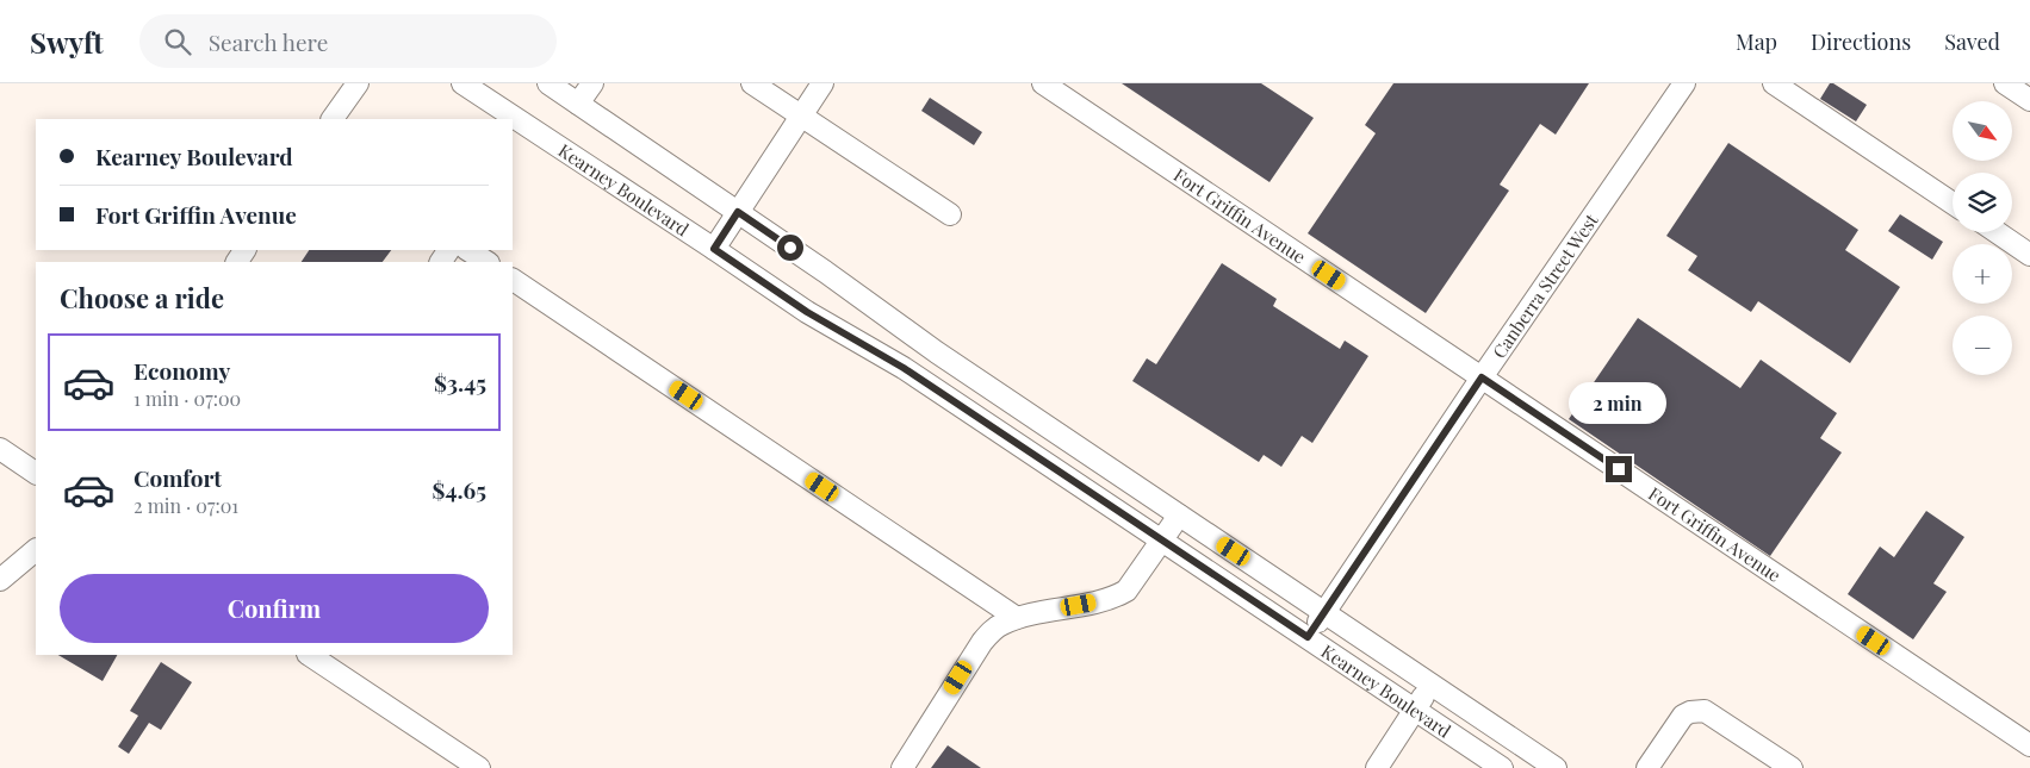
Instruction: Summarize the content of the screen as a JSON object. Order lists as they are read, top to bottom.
{
  "streets": {
    "street": ["Kearney Boulevard", "Fort Griffin Avenue", "Canberra Street West"]
  },
  "crossings": [
    ["Kearney Boulevard", "Canberra Street West"],
    ["Fort Griffin Avenue", "Canberra Street West"]
  ],
  "north": "bottom right",
  "page": {
    "header": "Swyft",
    "search": "Search here",
    "nav": ["Map", "Directions", "Saved"],
    "map_buttons": ["+", "−"],
    "banner": ["Kearney Boulevard", "Fort Griffin Avenue"],
    "heading": "Choose a ride",
    "list": [
      {
        "name": "Economy",
        "note": "1 min · 07:00",
        "value": "$3.45"
      },
      {
        "name": "Comfort",
        "note": "2 min · 07:01",
        "value": "$4.65"
      }
    ],
    "bubble": "2 min",
    "buttons": "Confirm"
  }
}
